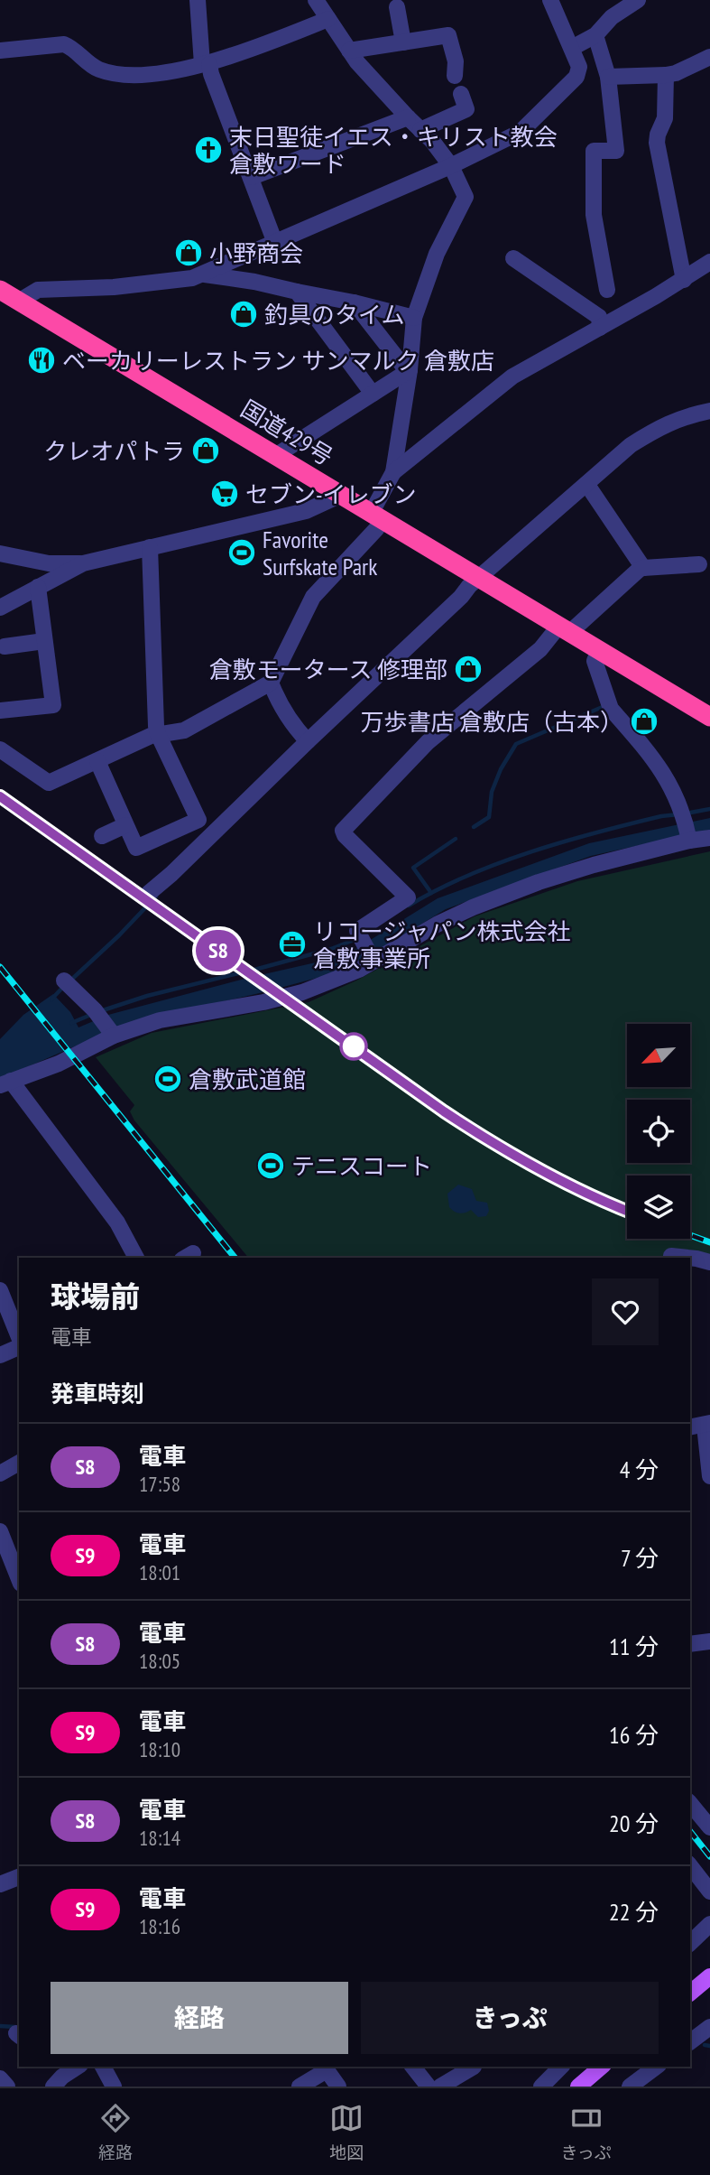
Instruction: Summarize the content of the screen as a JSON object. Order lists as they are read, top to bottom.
{
  "streets": {
    "highway": ["国道429号"]
  },
  "places": {
    "church": ["末日聖徒イエス・キリスト教会 倉敷ワード"],
    "shop": [
      "小野商会",
      "釣具のタイム",
      "クレオパトラ",
      "倉敷モータース 修理部",
      "万歩書店 倉敷店（古本）"
    ],
    "restaurant": ["ベーカリーレストラン サンマルク 倉敷店"],
    "supermarket": ["セブン-イレブン"],
    "sports": ["Favorite Surfskate Park", "倉敷武道館", "テニスコート"],
    "office": ["リコージャパン株式会社 倉敷事業所"]
  },
  "north": "bottom left",
  "page": {
    "on_map": "S8",
    "heading": [
      ["球場前", "電車"],
      "発車時刻"
    ],
    "list": [
      {
        "mark": "S8",
        "name": "電車",
        "note": "17:58",
        "value": "4 分"
      },
      {
        "mark": "S9",
        "name": "電車",
        "note": "18:01",
        "value": "7 分"
      },
      {
        "mark": "S8",
        "name": "電車",
        "note": "18:05",
        "value": "11 分"
      },
      {
        "mark": "S9",
        "name": "電車",
        "note": "18:10",
        "value": "16 分"
      },
      {
        "mark": "S8",
        "name": "電車",
        "note": "18:14",
        "value": "20 分"
      },
      {
        "mark": "S9",
        "name": "電車",
        "note": "18:16",
        "value": "22 分"
      }
    ],
    "buttons": ["経路", "きっぷ"],
    "tabs": ["経路", "地図", "きっぷ"]
  }
}
